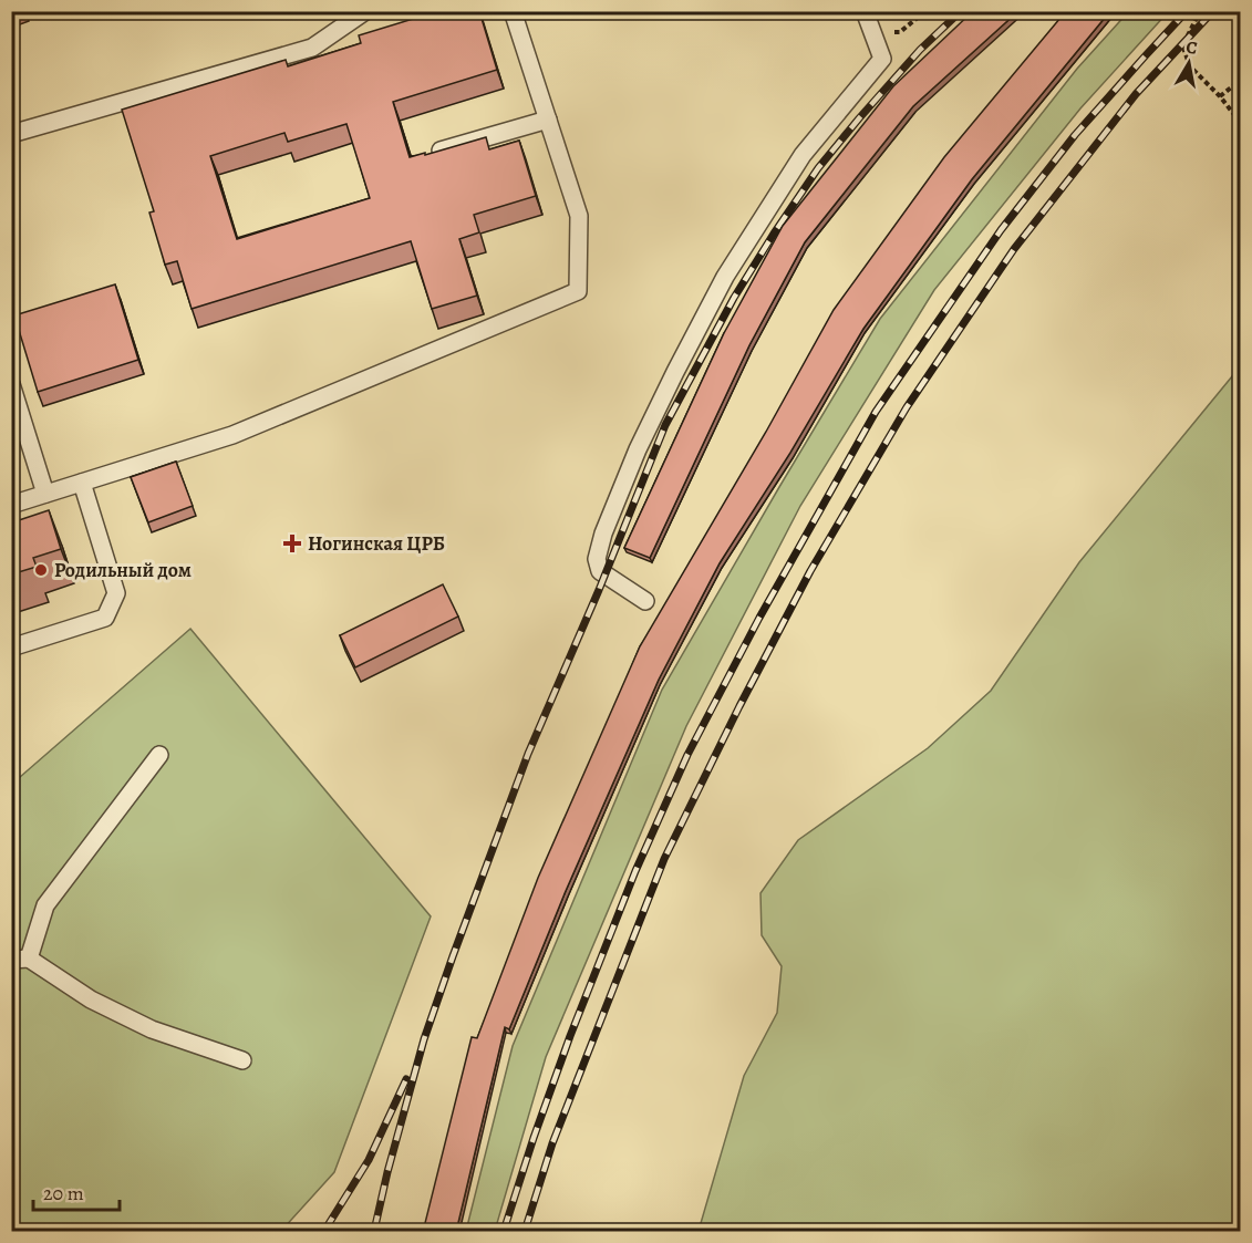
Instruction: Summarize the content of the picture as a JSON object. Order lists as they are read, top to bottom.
{
  "places": {
    "health": ["Ногинская ЦРБ"],
    "other": ["Родильный дом"]
  },
  "scale_bar": "20 m",
  "north": "top"
}
